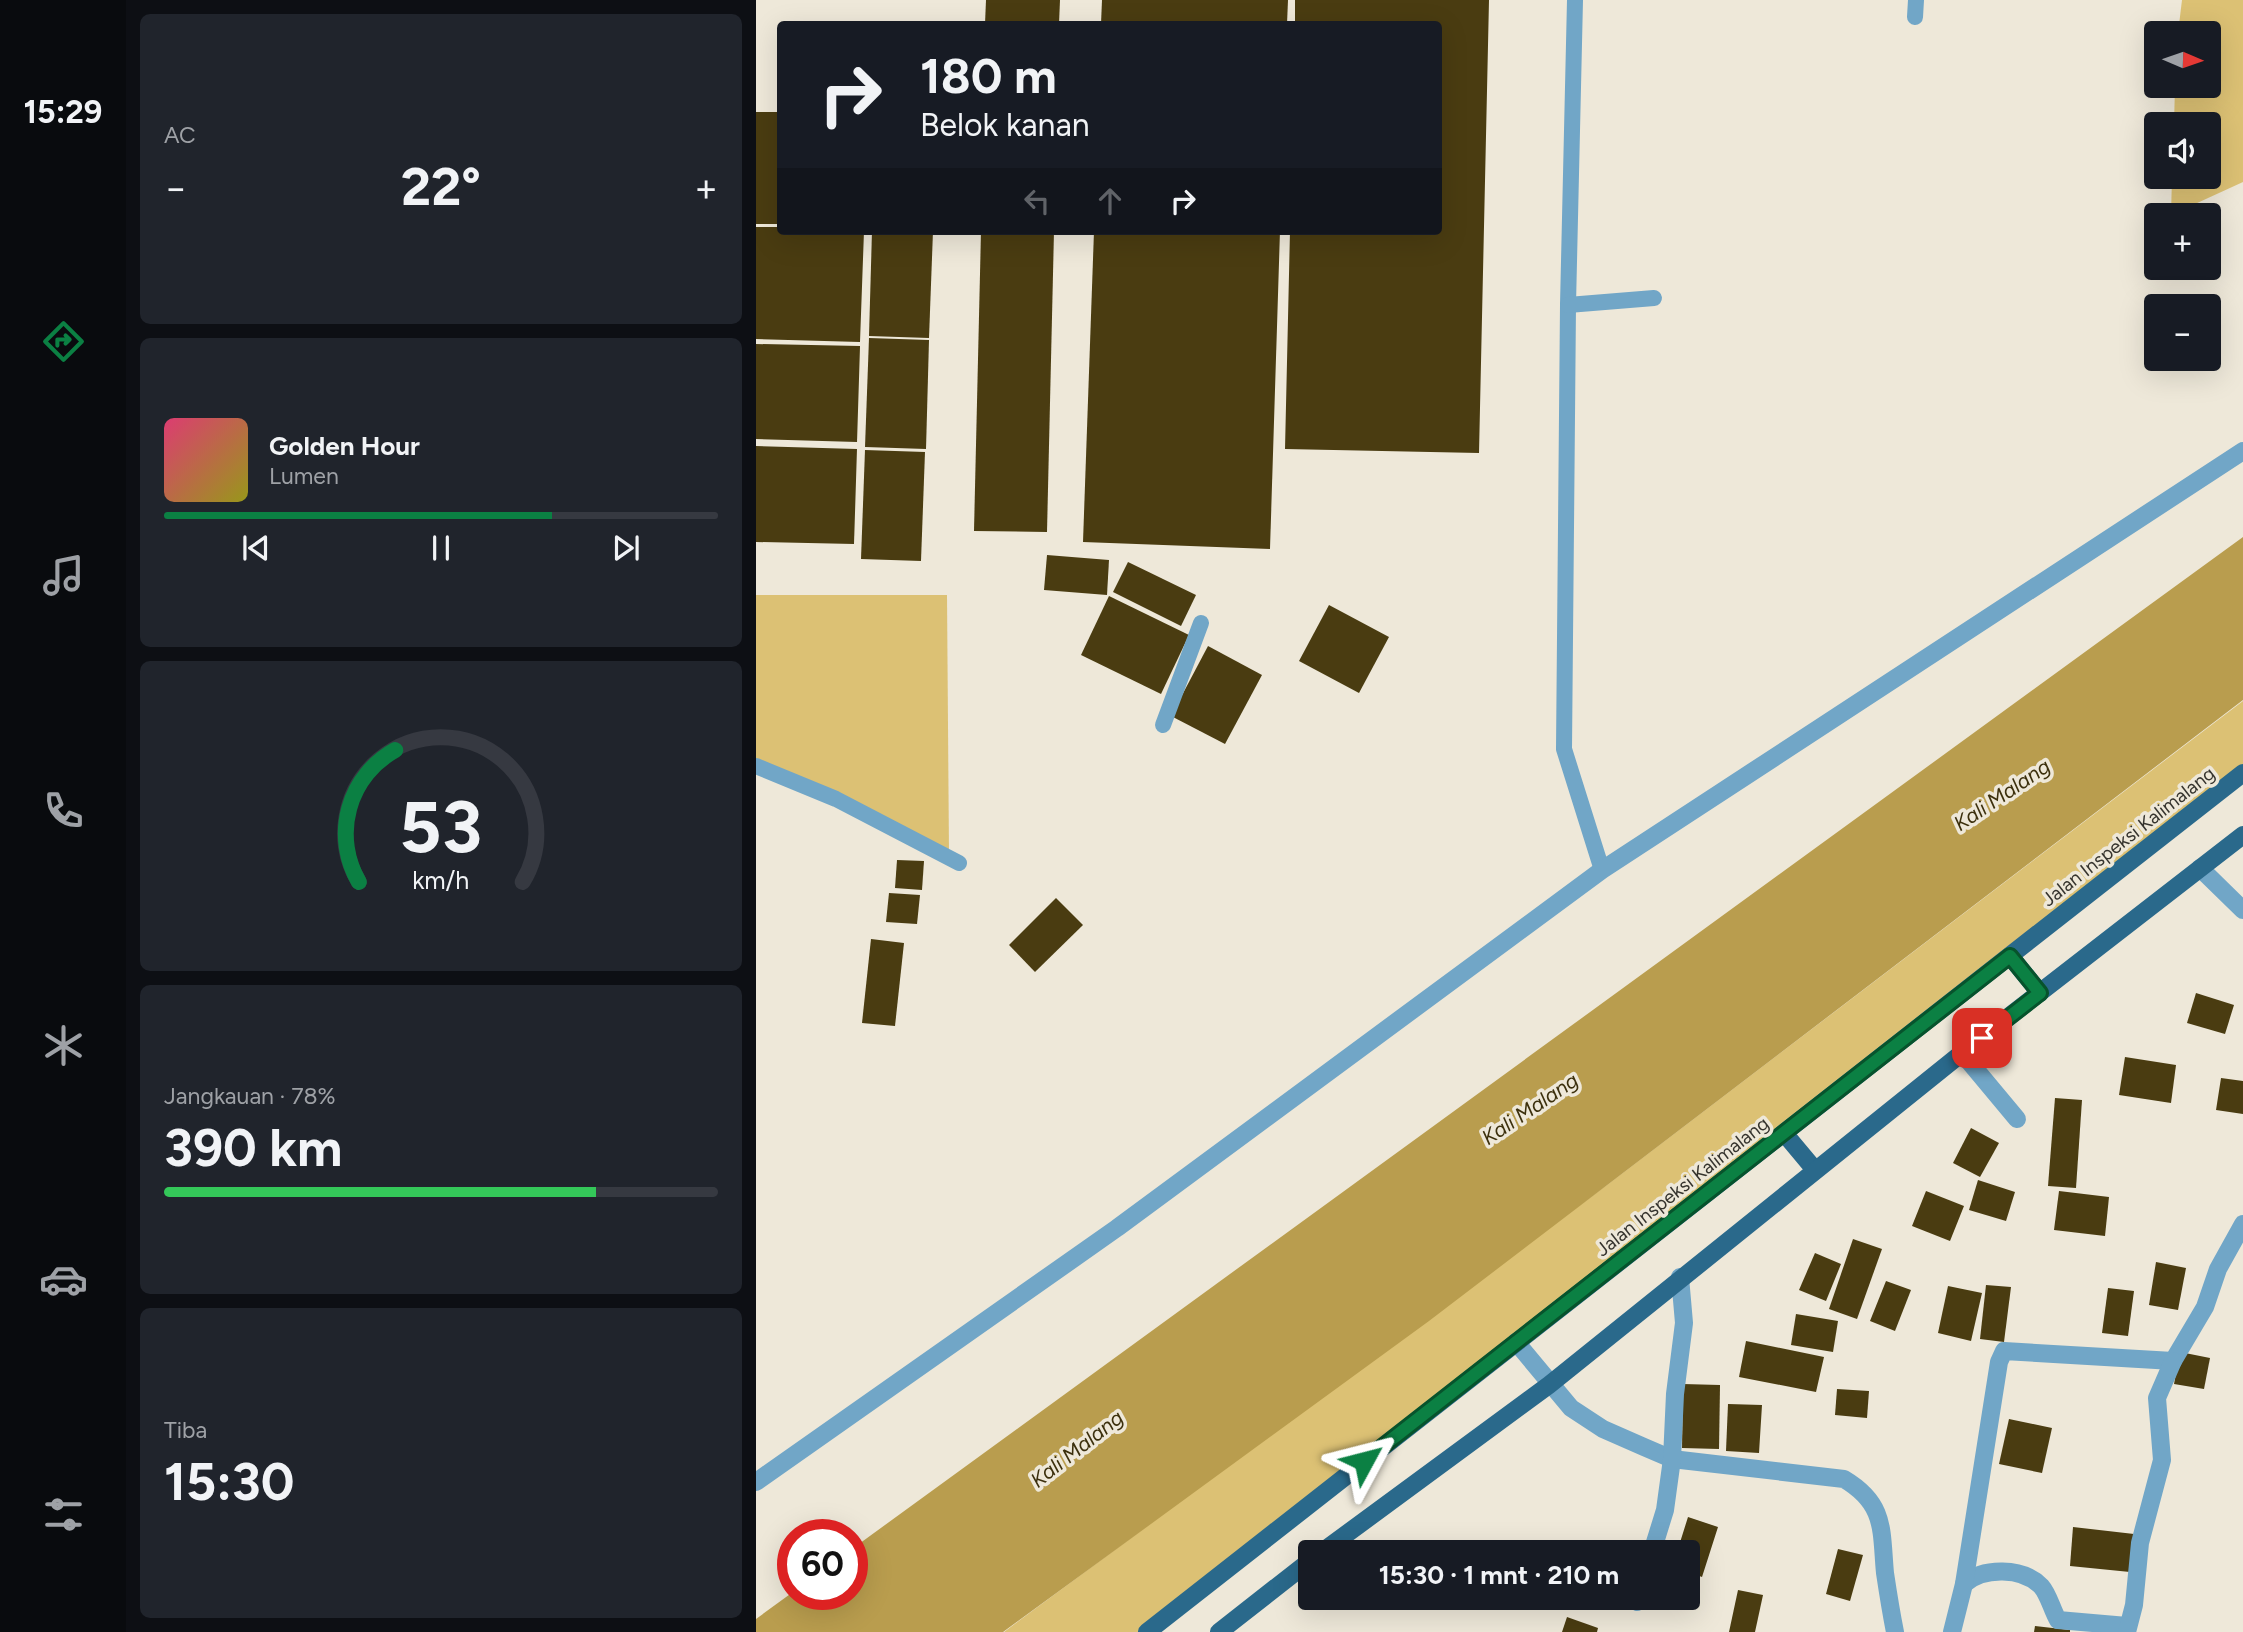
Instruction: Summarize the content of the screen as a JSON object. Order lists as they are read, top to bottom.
{
  "streets": {
    "main road": ["Jalan Inspeksi Kalimalang"]
  },
  "water": ["Kali Malang"],
  "north": "right",
  "page": {
    "tabs": "15:29",
    "tile": [
      "AC",
      ["Jangkauan · 78%", "390 km"],
      ["Tiba", "15:30"]
    ],
    "map_buttons": ["+", "−"],
    "turn": ["180 m", "Belok kanan"],
    "heat": ["−", "22°", "+"],
    "song": ["Golden Hour", "Lumen"],
    "limit": "60",
    "trip": "15:30 · 1 mnt · 210 m",
    "gauge": ["53", "km/h"]
  }
}
